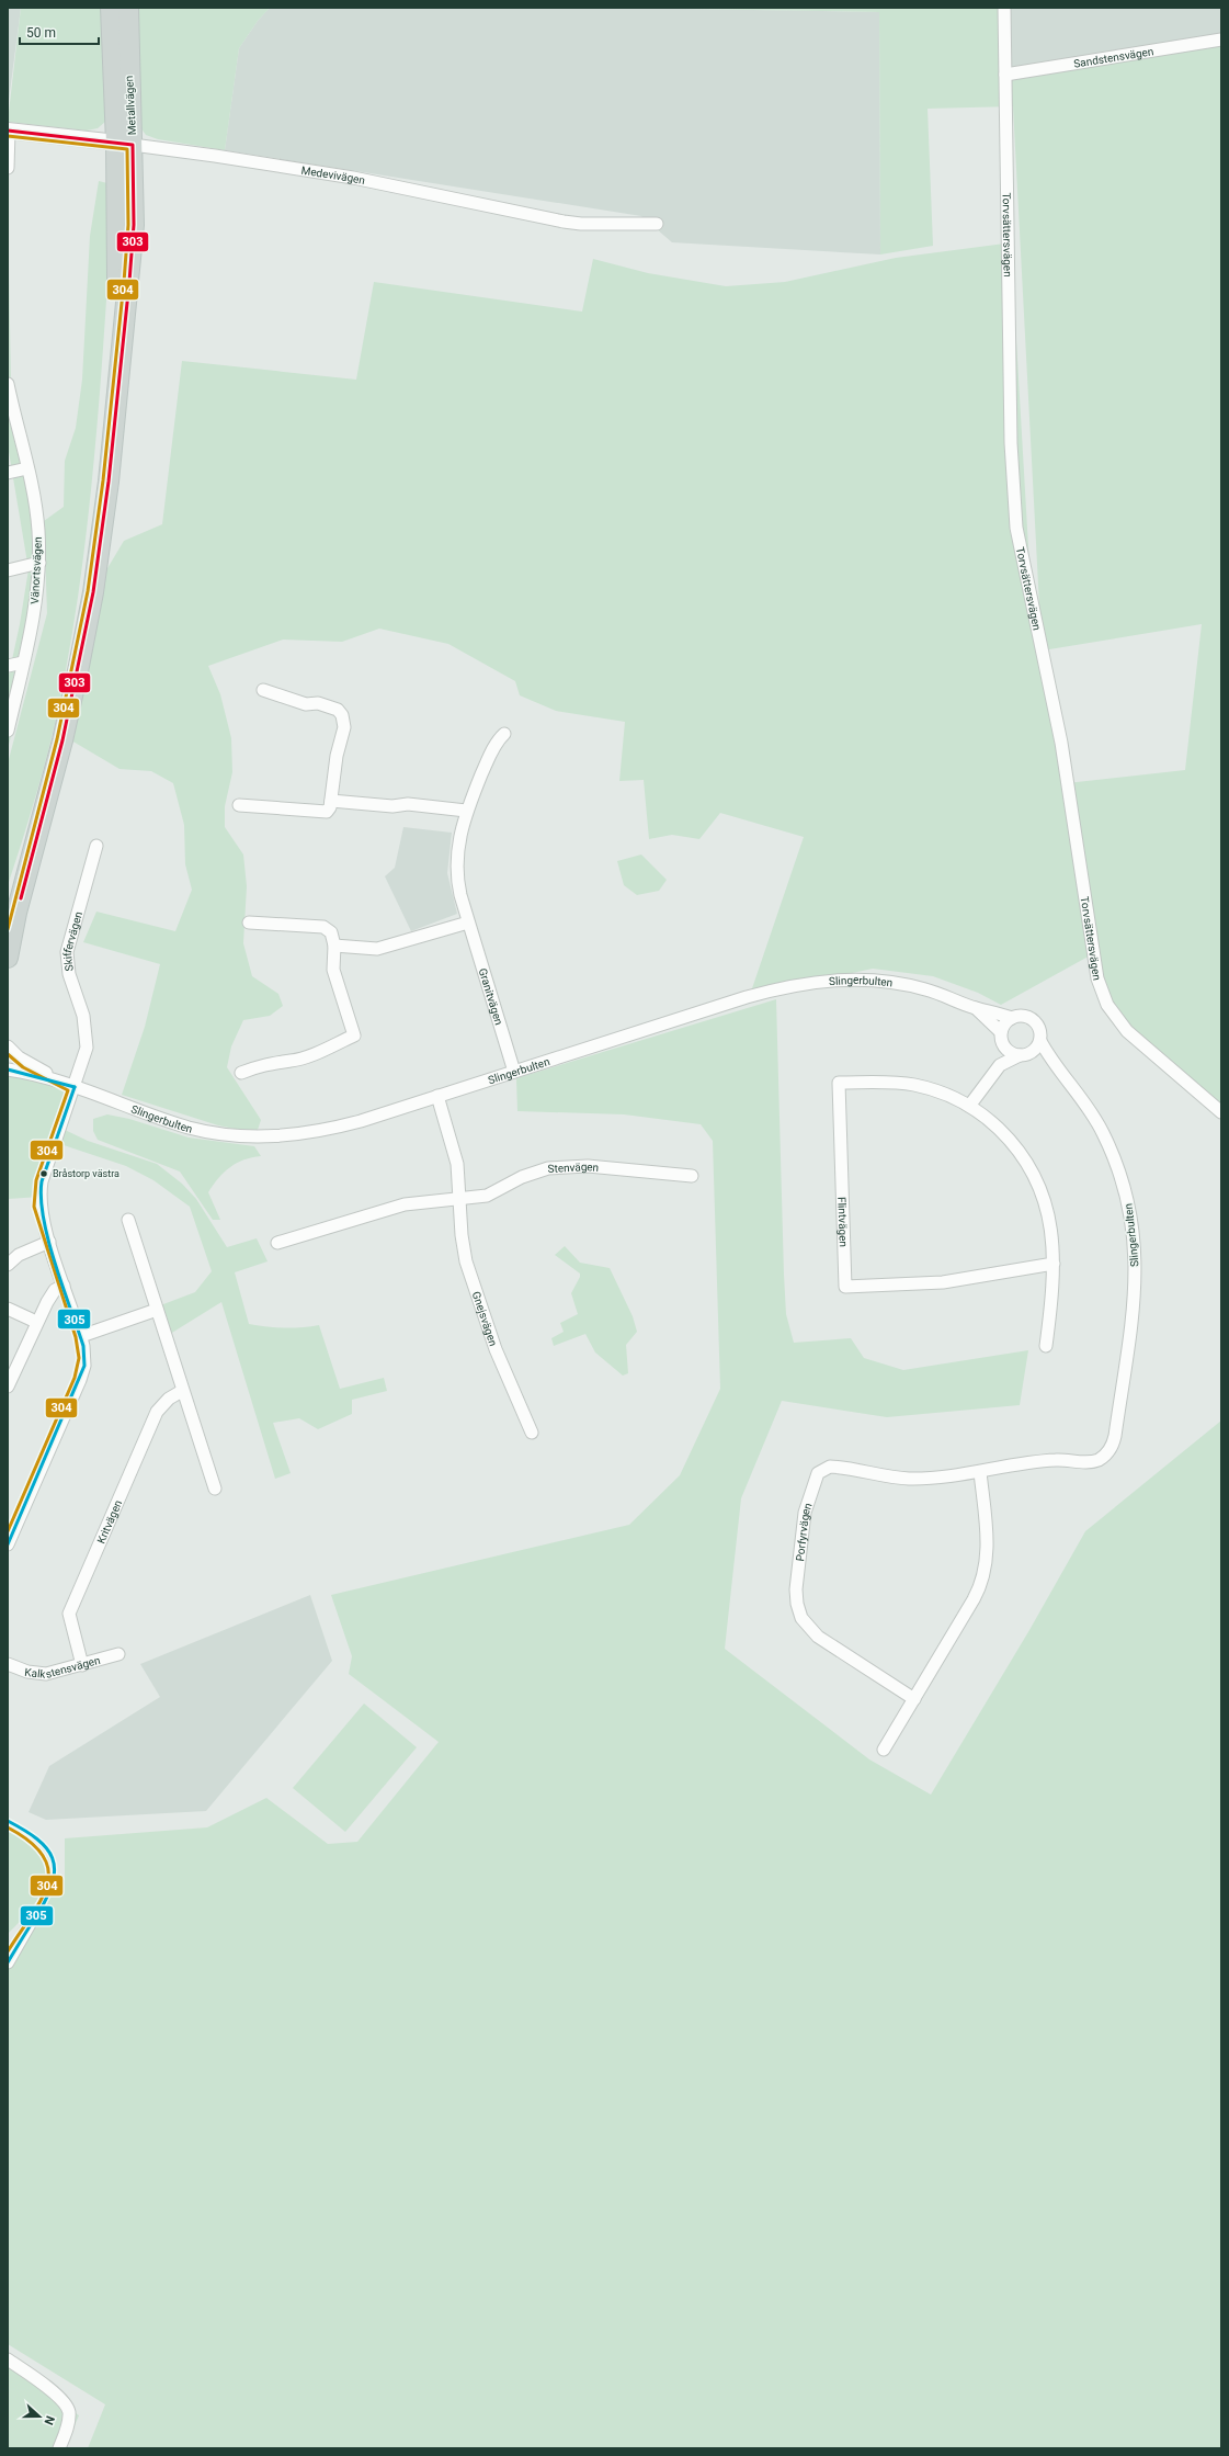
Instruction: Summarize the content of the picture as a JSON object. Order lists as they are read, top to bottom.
{
  "streets": {
    "main road": ["Metallvägen"],
    "street": [
      "Sandstensvägen",
      "Medevivägen",
      "Torvsättersvägen",
      "Vänortsvägen",
      "Skiffervägen",
      "Slingerbulten",
      "Granitvägen",
      "Stenvägen",
      "Flintvägen",
      "Gnejsvägen",
      "Kritvägen",
      "Porfyrvägen",
      "Kalkstensvägen"
    ]
  },
  "crossings": [
    ["Sandstensvägen", "Torvsättersvägen"],
    ["Metallvägen", "Medevivägen"],
    ["Skiffervägen", "Slingerbulten"],
    ["Slingerbulten", "Granitvägen"],
    ["Slingerbulten", "Gnejsvägen"],
    ["Slingerbulten", "Porfyrvägen"],
    ["Stenvägen", "Gnejsvägen"],
    ["Kritvägen", "Kalkstensvägen"]
  ],
  "places": ["Bråstorp västra"],
  "lines": ["transit line 303", "transit line 304", "transit line 305"],
  "scale_bar": "50 m",
  "north": "right"
}
